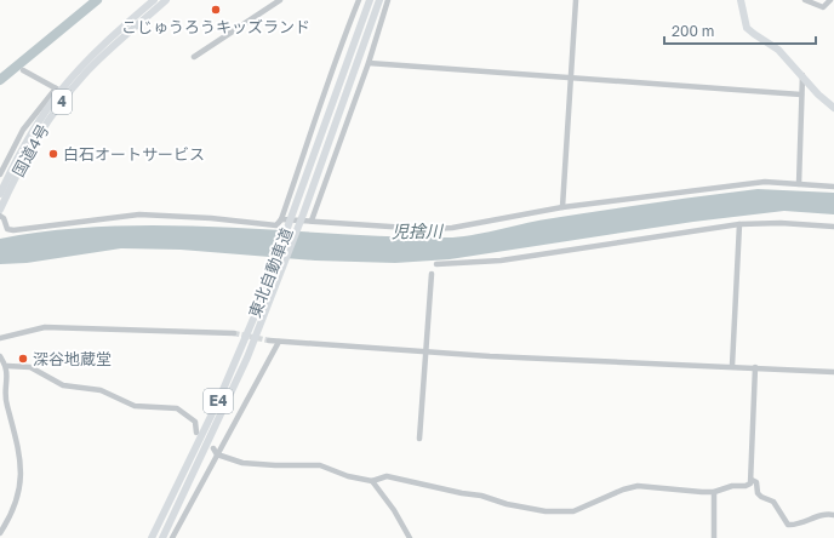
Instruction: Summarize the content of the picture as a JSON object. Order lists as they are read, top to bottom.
{
  "streets": {
    "highway": [
      "4",
      "国道4号",
      "東北自動車道",
      "E4"
    ]
  },
  "crossings": [
    ["4", "国道4号"]
  ],
  "water": ["児捨川"],
  "places": ["こじゅうろうキッズランド", "白石オートサービス", "深谷地蔵堂"],
  "scale_bar": "200 m"
}
